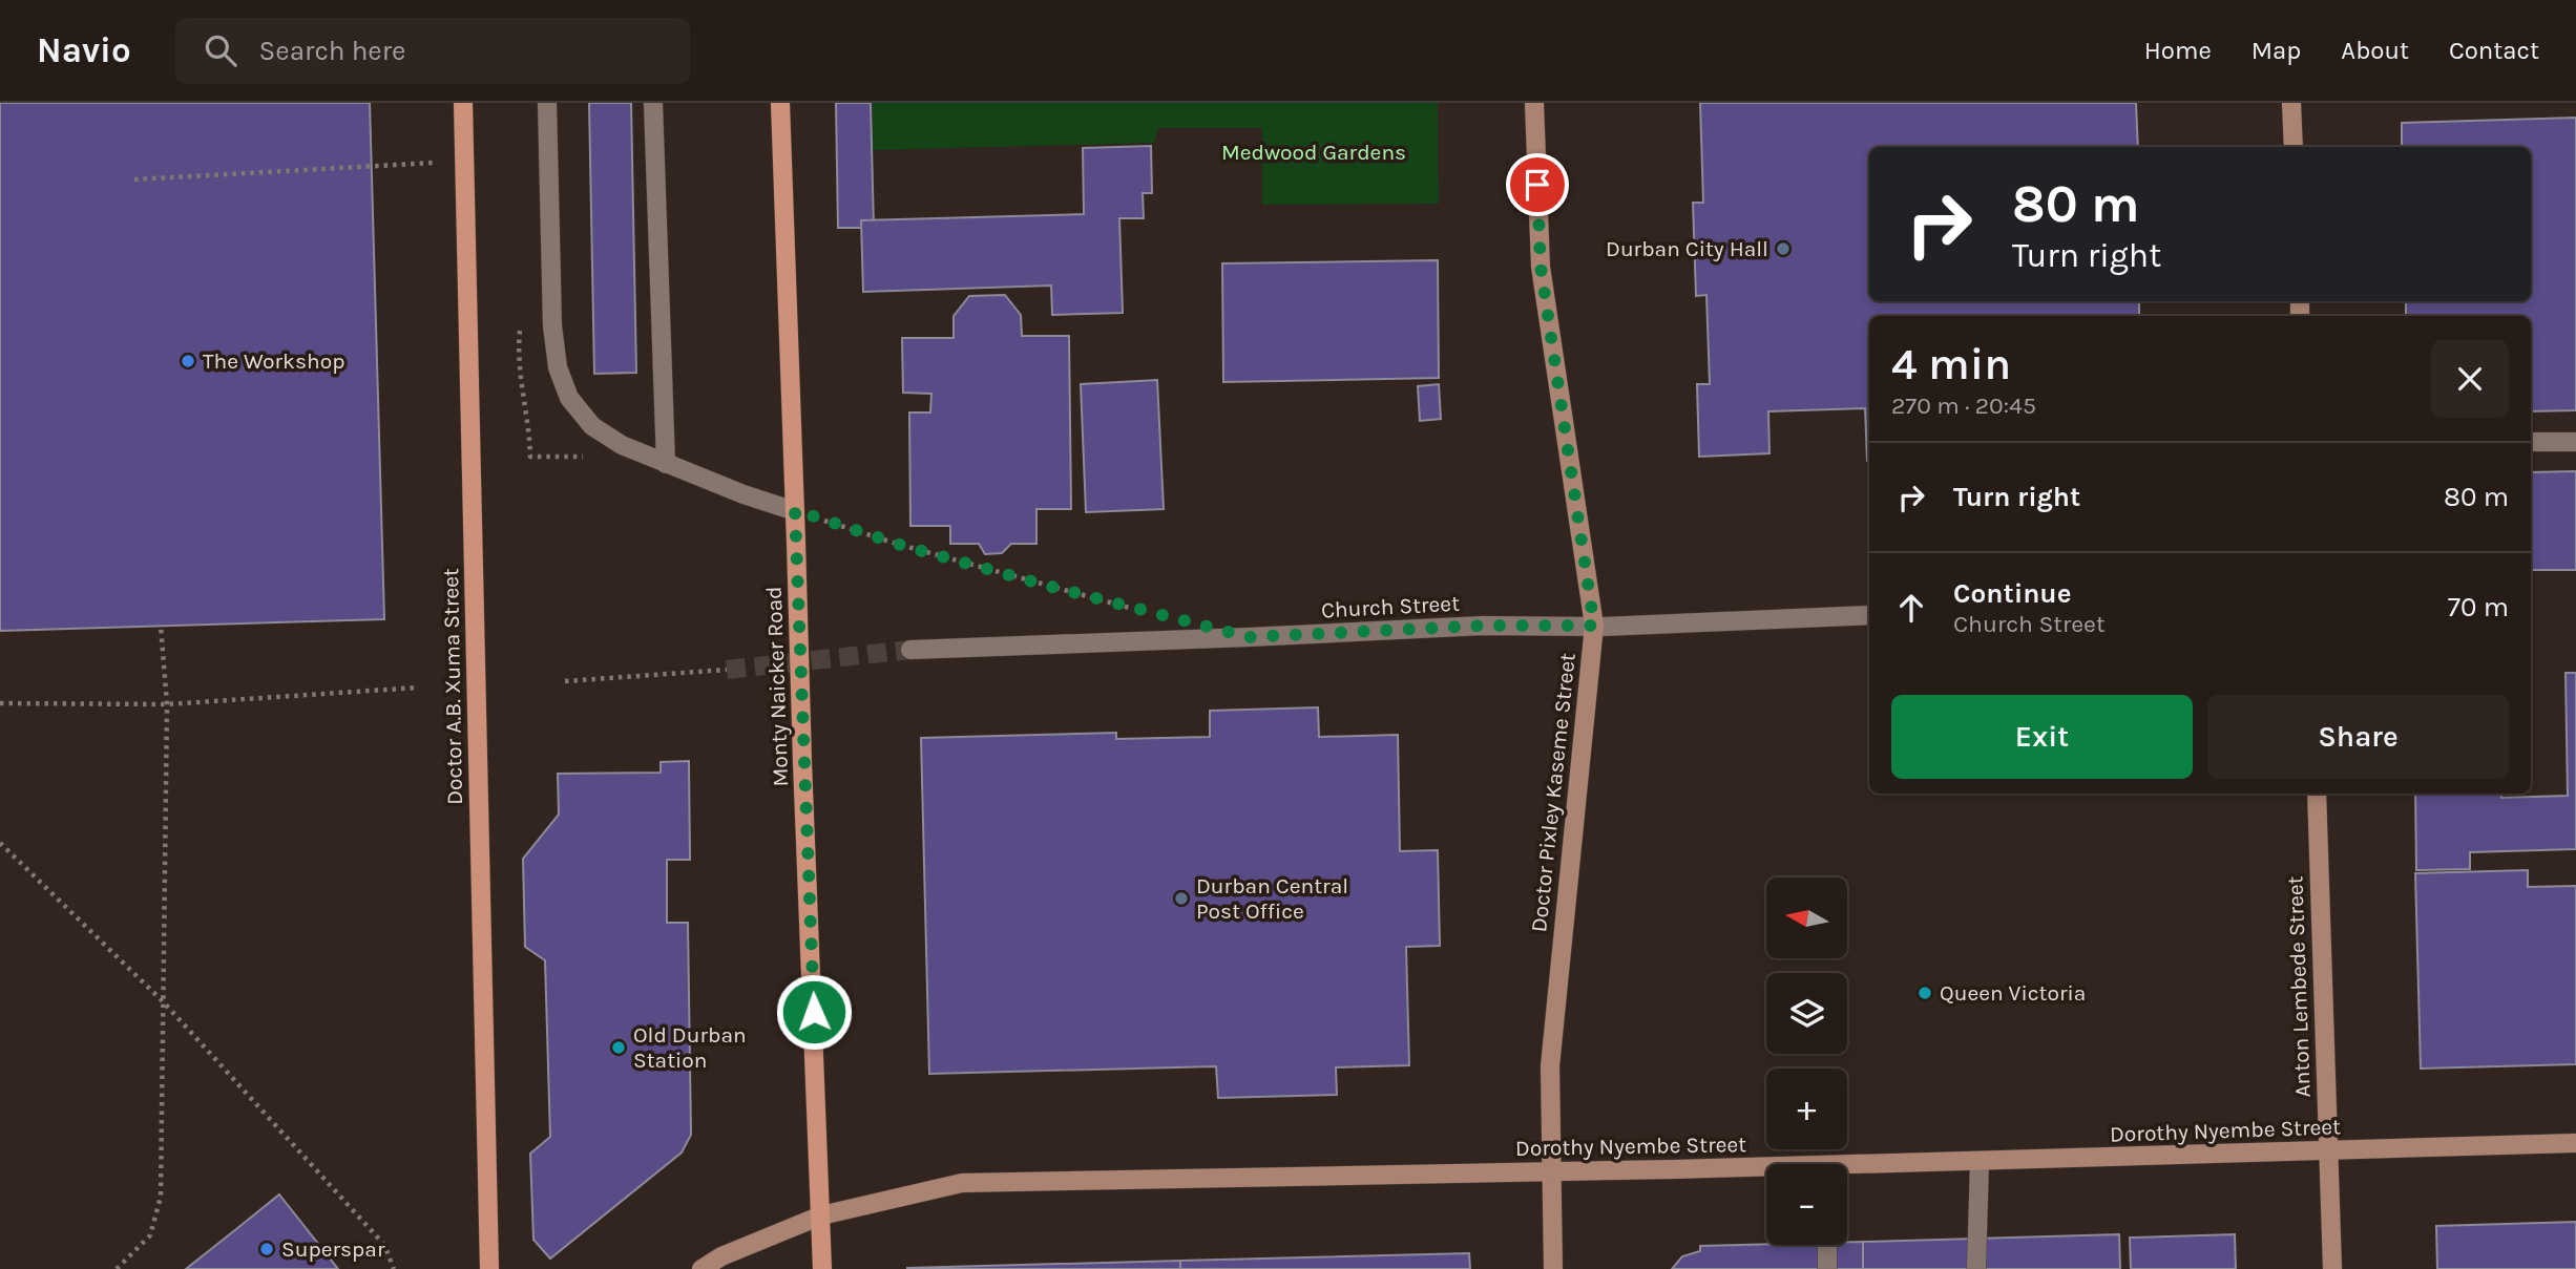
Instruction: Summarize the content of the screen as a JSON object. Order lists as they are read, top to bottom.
{
  "streets": {
    "main road": [
      "Doctor A.B. Xuma Street",
      "Monty Naicker Road",
      "Doctor Pixley Kaseme Street",
      "Anton Lembede Street",
      "Dorothy Nyembe Street"
    ],
    "street": ["Church Street"]
  },
  "crossings": [
    ["Church Street", "Doctor Pixley Kaseme Street"],
    ["Monty Naicker Road", "Dorothy Nyembe Street"],
    ["Doctor Pixley Kaseme Street", "Dorothy Nyembe Street"],
    ["Anton Lembede Street", "Dorothy Nyembe Street"]
  ],
  "parks": ["Medwood Gardens"],
  "places": [
    "Durban City Hall",
    "The Workshop",
    "Durban Central Post Office",
    "Queen Victoria",
    "Old Durban Station",
    "Superspar"
  ],
  "north": "left",
  "page": {
    "header": "Navio",
    "search": "Search here",
    "nav": [
      "Home",
      "Map",
      "About",
      "Contact"
    ],
    "turn": ["80 m", "Turn right"],
    "heading": ["4 min", "270 m · 20:45"],
    "list": [
      {
        "name": "Turn right",
        "value": "80 m"
      },
      {
        "name": "Continue",
        "note": "Church Street",
        "value": "70 m"
      }
    ],
    "buttons": ["Exit", "Share"],
    "map_buttons": ["+", "−"]
  }
}
